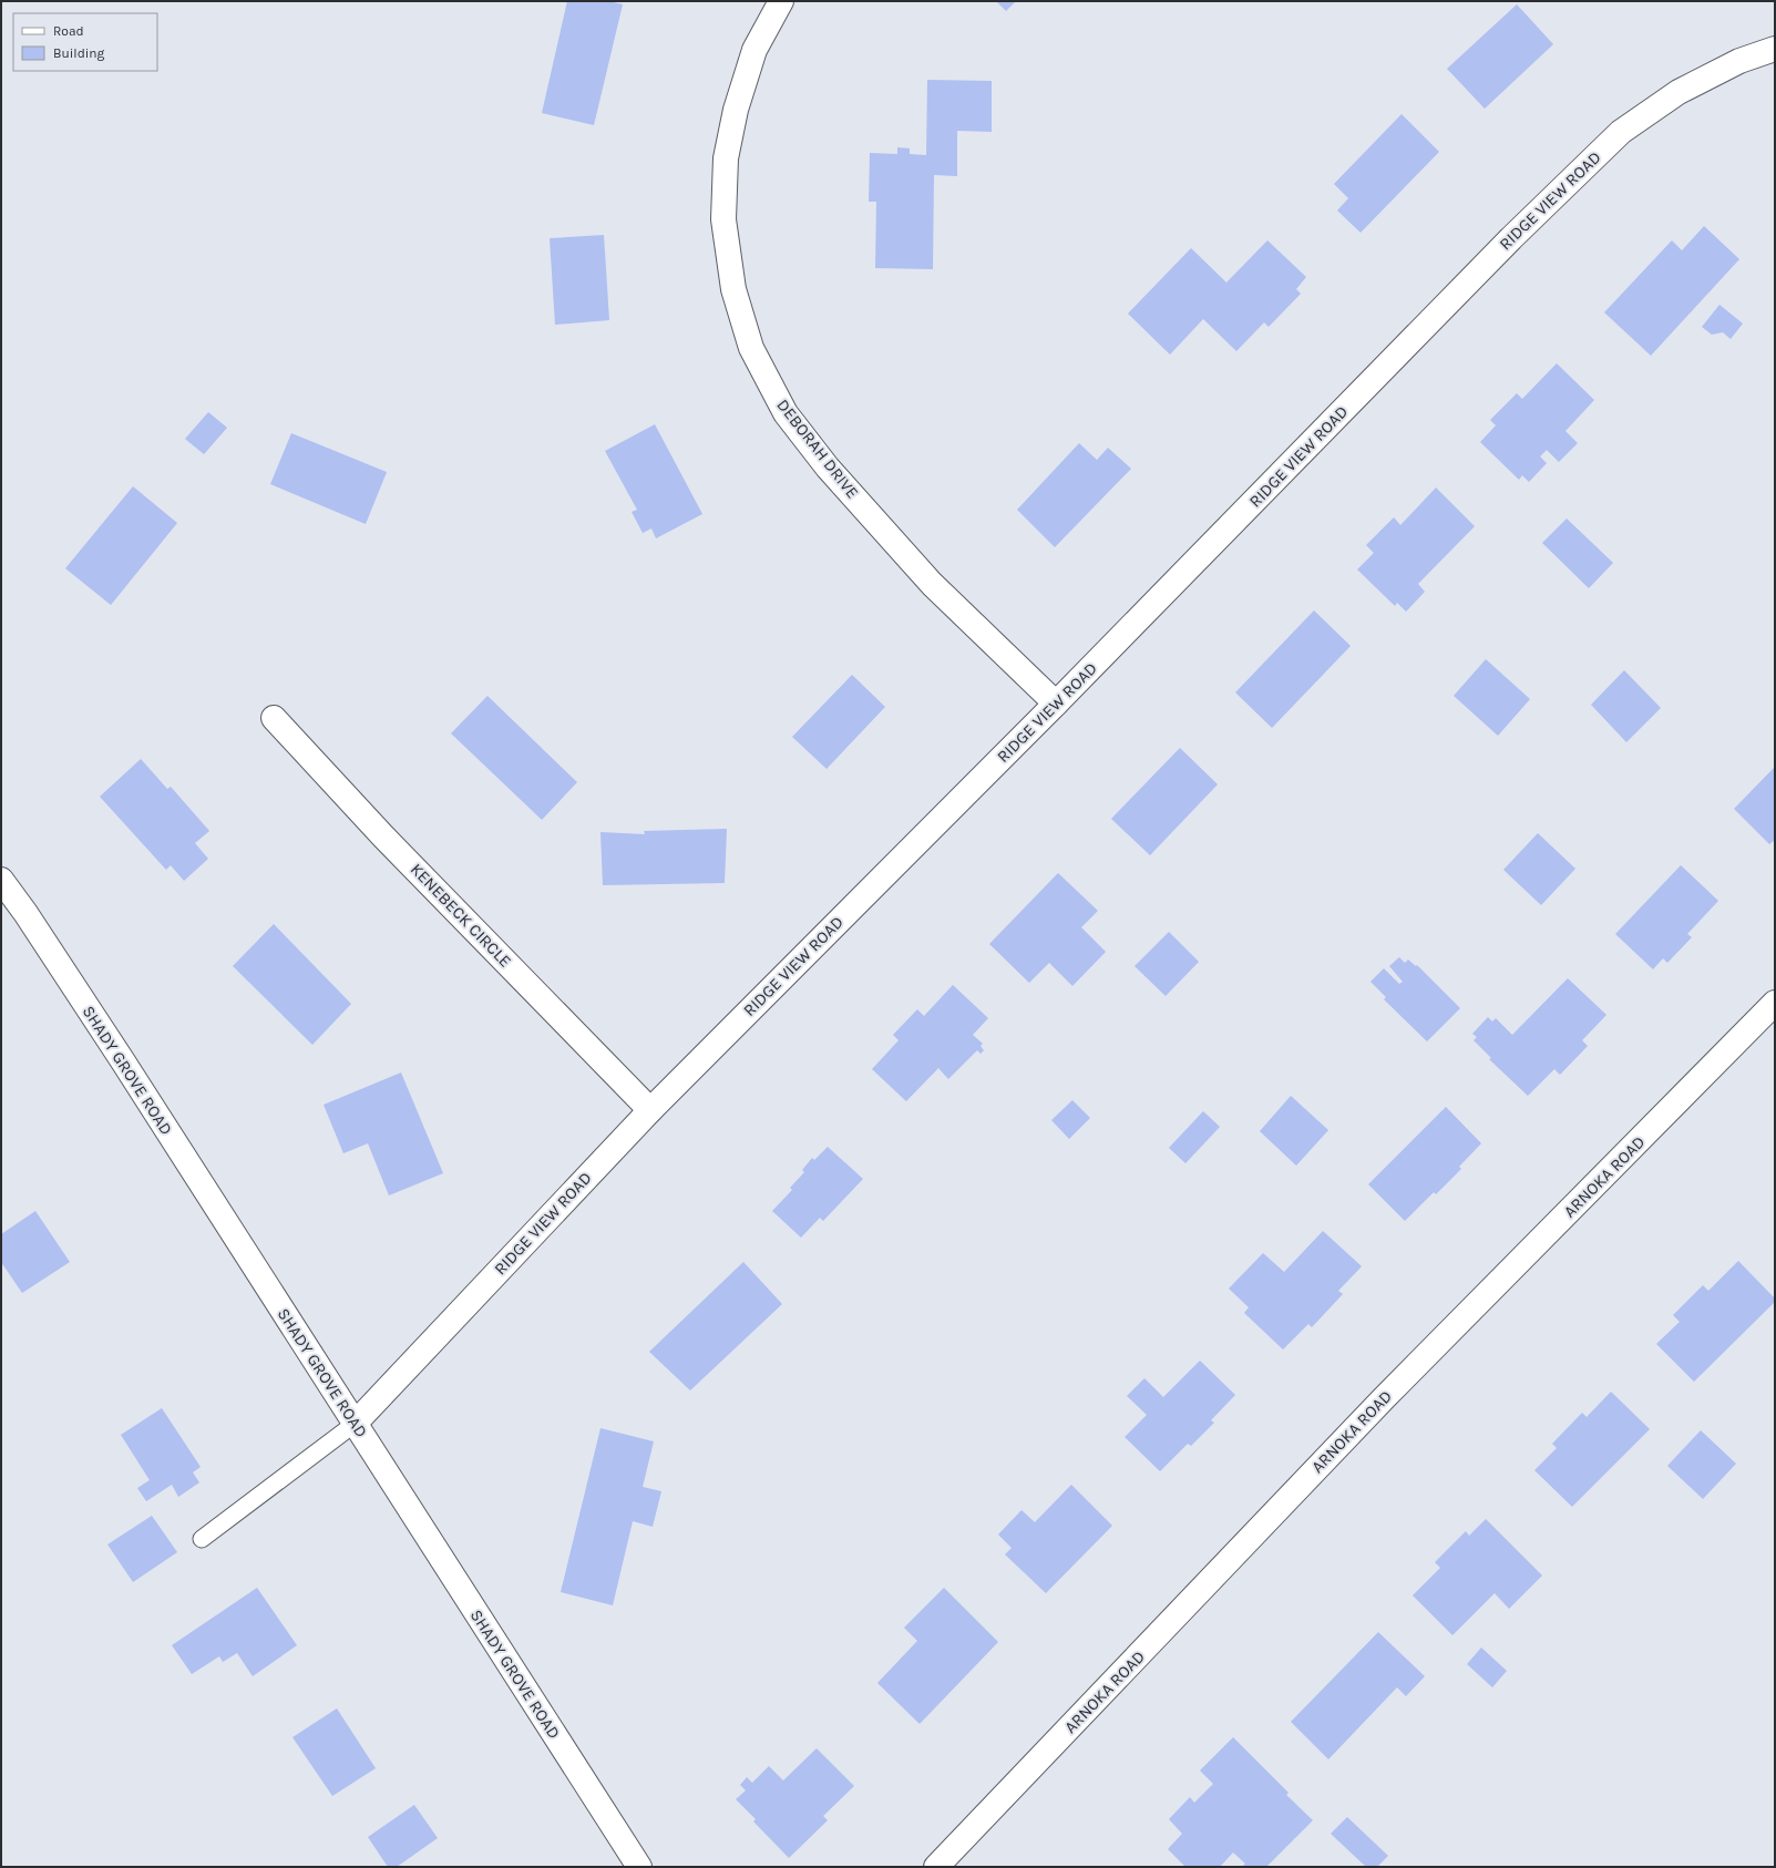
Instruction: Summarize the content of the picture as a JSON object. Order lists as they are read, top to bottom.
{
  "streets": {
    "street": [
      "RIDGE VIEW ROAD",
      "DEBORAH DRIVE",
      "KENEBECK CIRCLE",
      "SHADY GROVE ROAD",
      "ARNOKA ROAD"
    ]
  },
  "crossings": [
    ["RIDGE VIEW ROAD", "DEBORAH DRIVE"],
    ["RIDGE VIEW ROAD", "KENEBECK CIRCLE"],
    ["RIDGE VIEW ROAD", "SHADY GROVE ROAD"]
  ],
  "legend": ["Road", "Building"]
}
